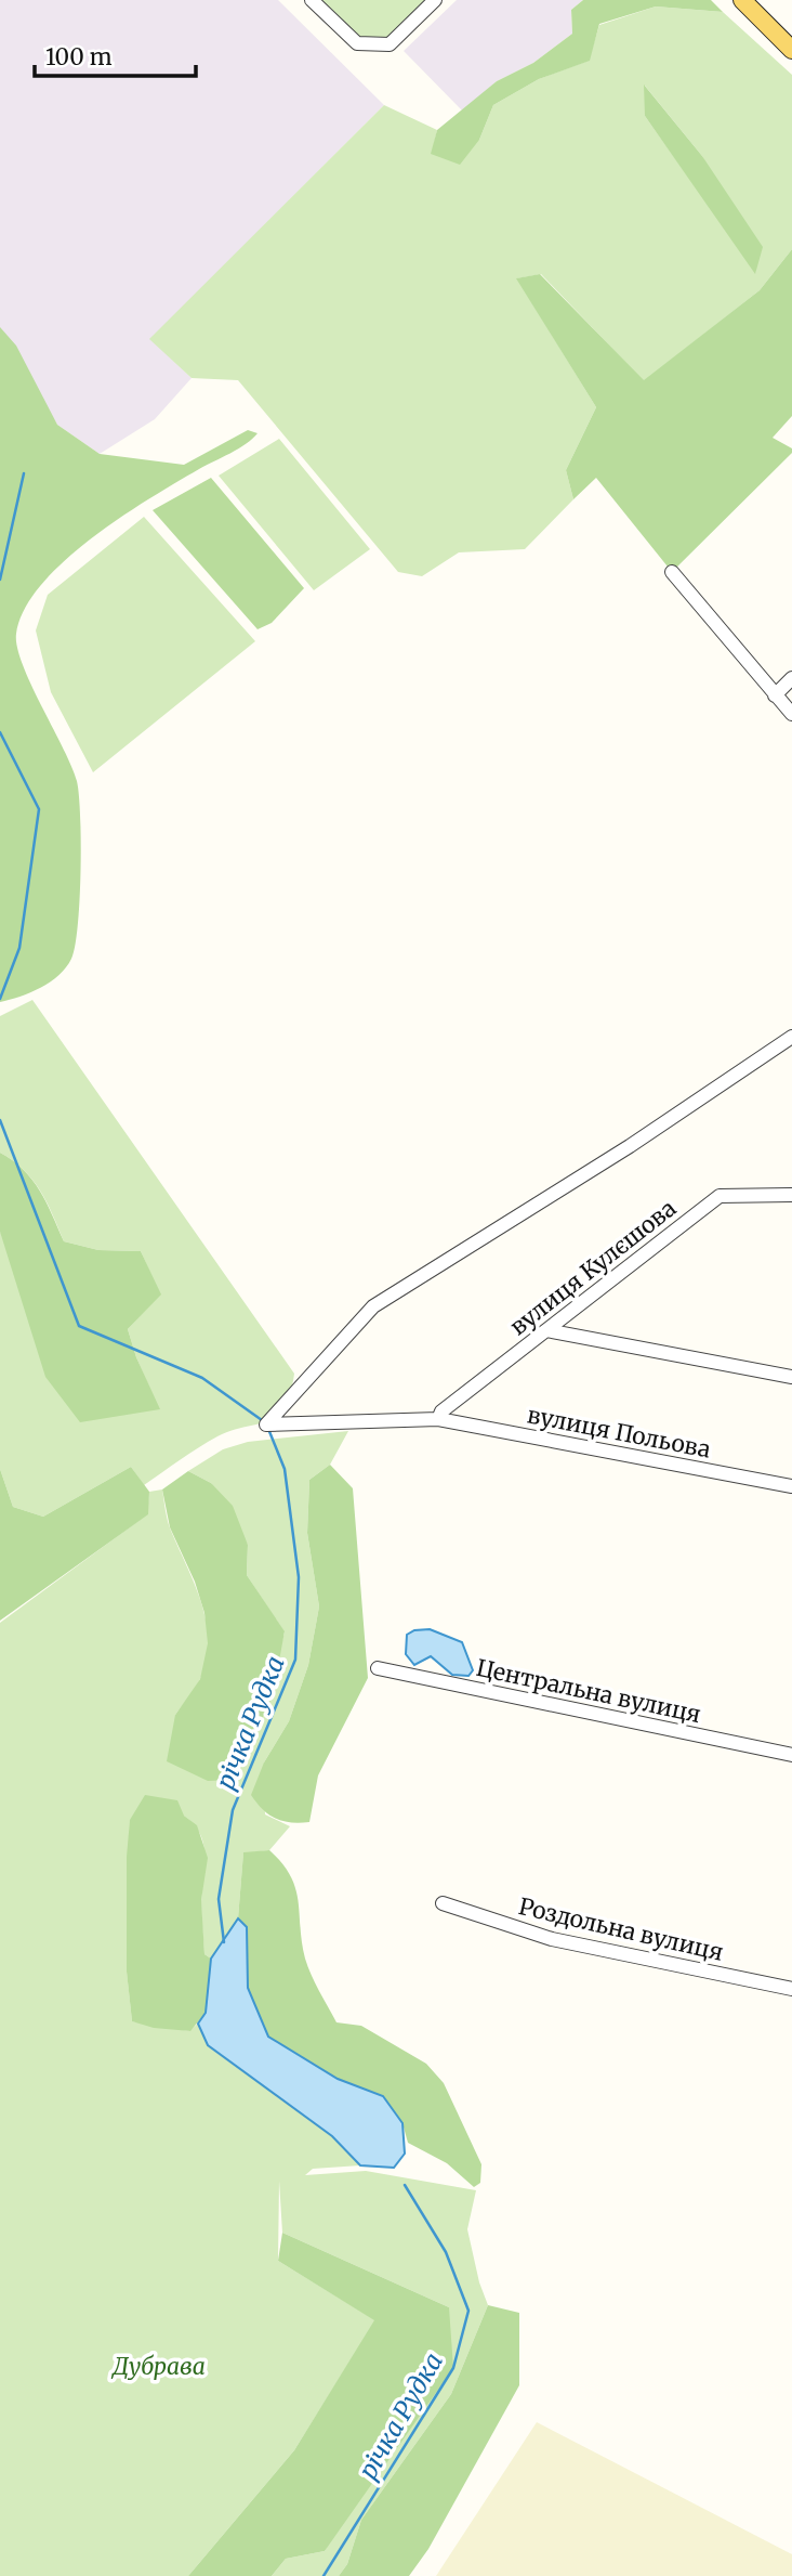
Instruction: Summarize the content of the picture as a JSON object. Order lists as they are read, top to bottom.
{
  "streets": {
    "street": [
      "вулиця Кулєшова",
      "вулиця Польова",
      "Центральна вулиця",
      "Роздольна вулиця"
    ]
  },
  "crossings": [
    ["вулиця Кулєшова", "вулиця Польова"]
  ],
  "water": ["річка Рудка"],
  "parks": ["Дубрава"],
  "scale_bar": "100 m"
}
